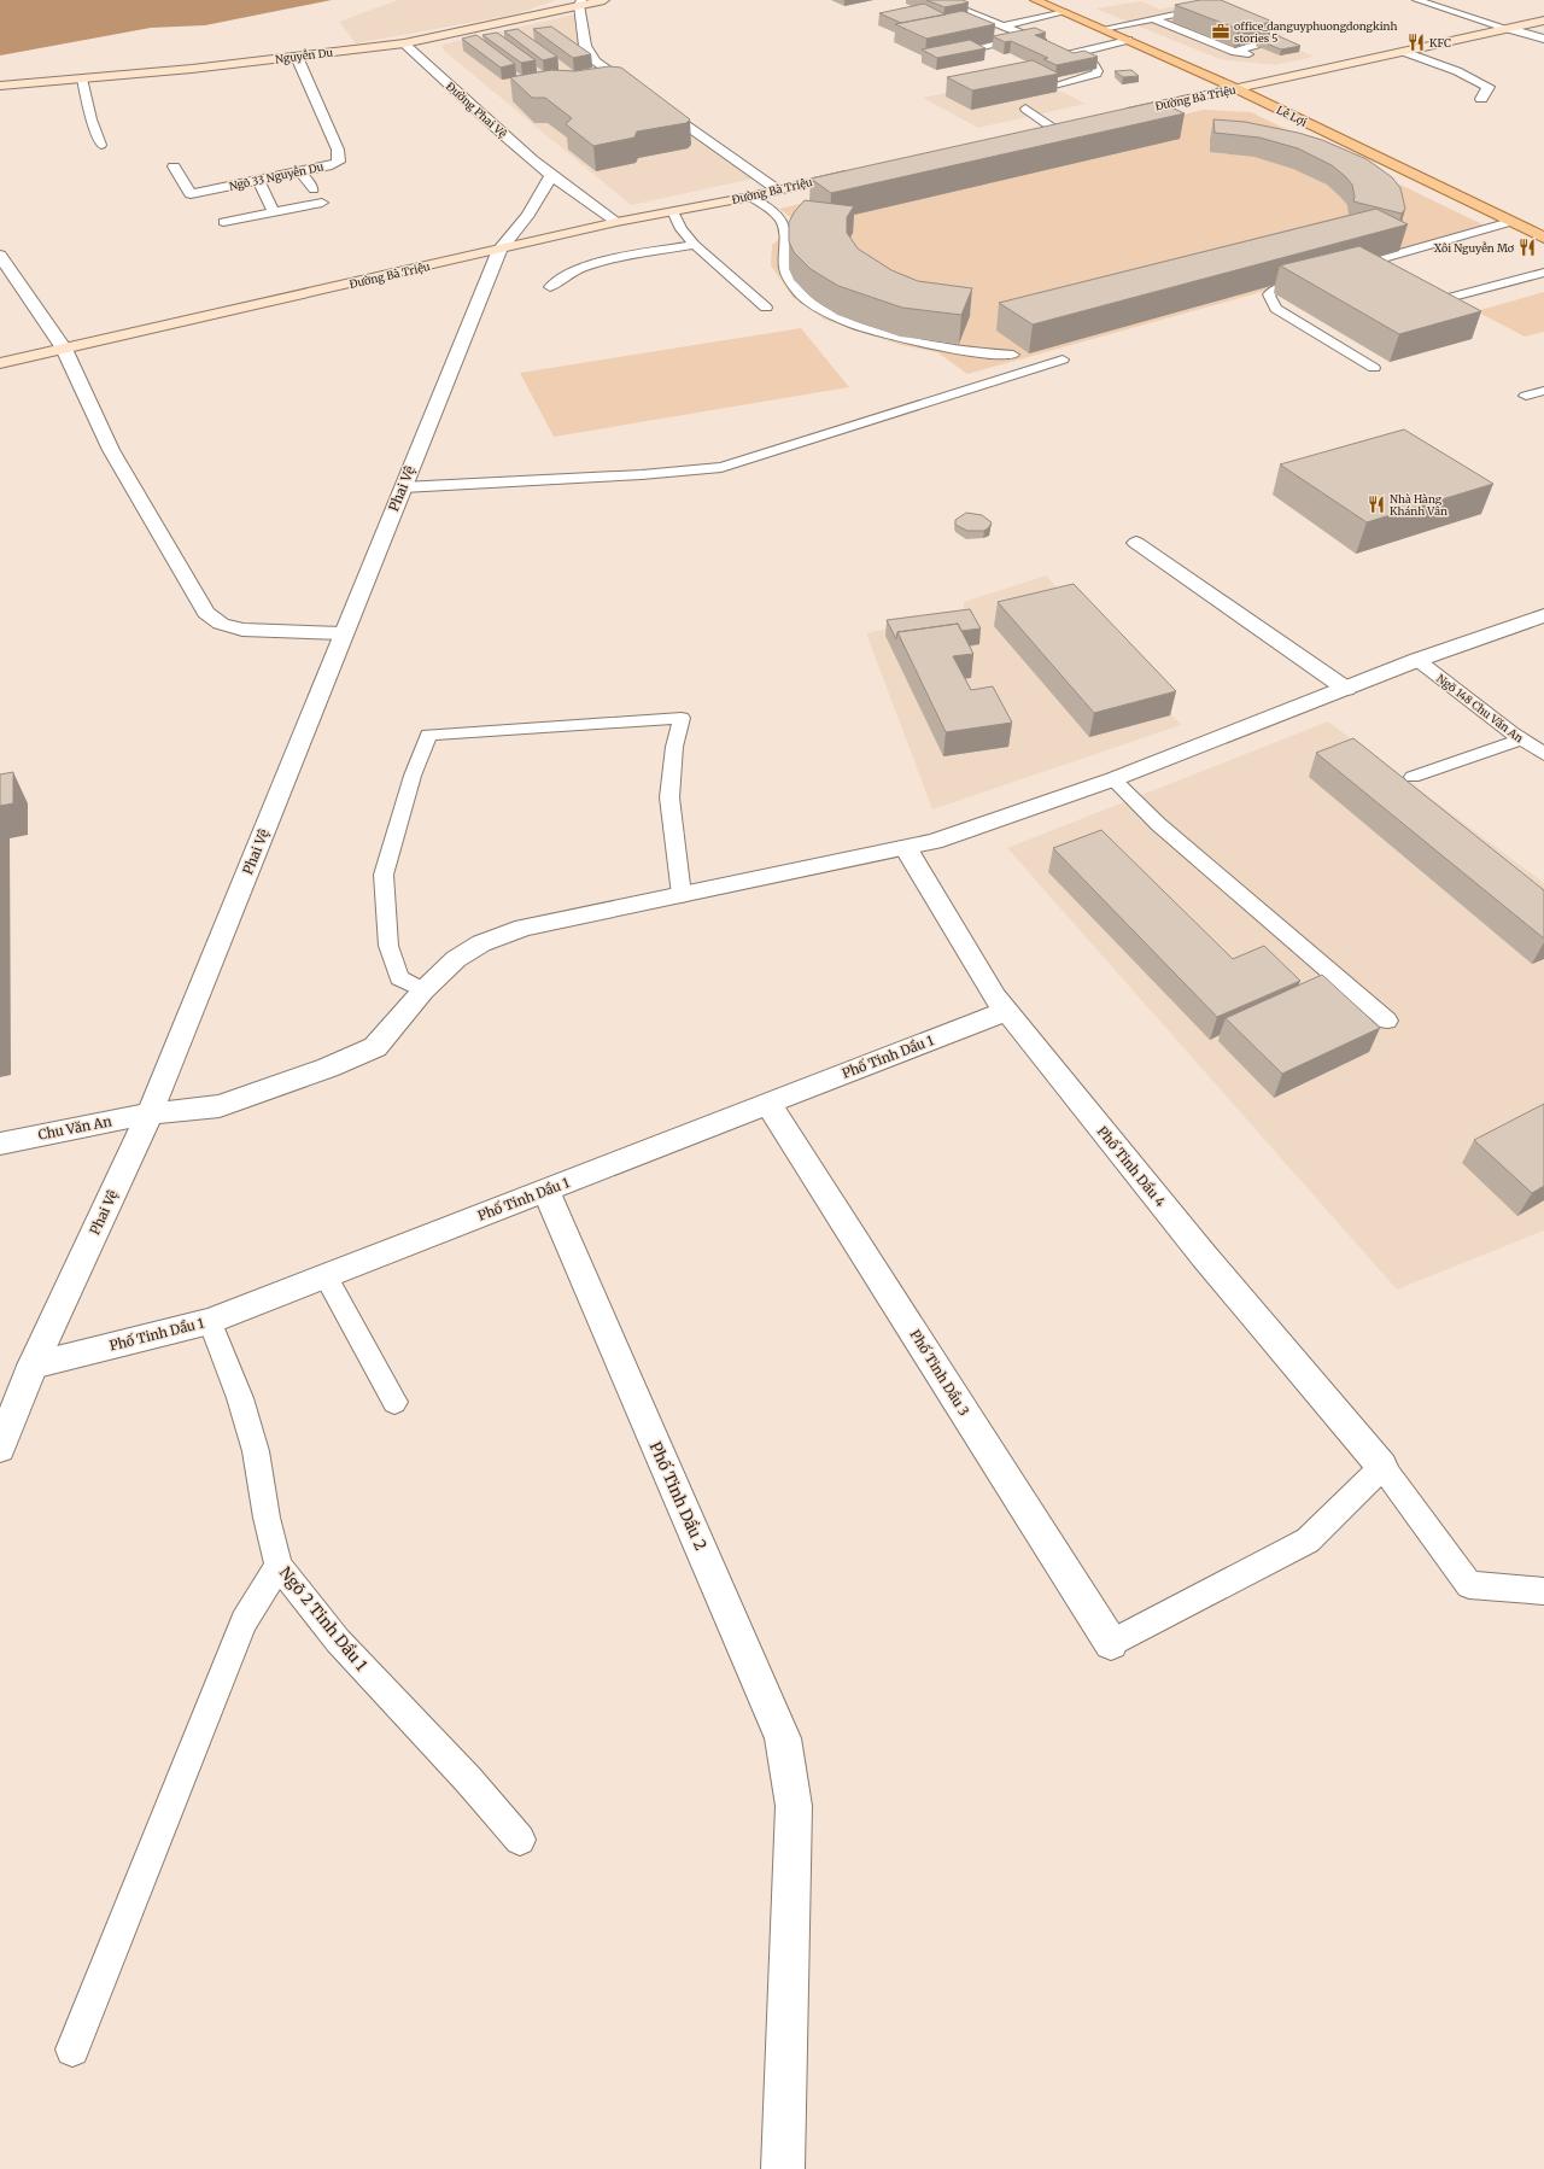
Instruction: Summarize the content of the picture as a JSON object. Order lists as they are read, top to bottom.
{
  "streets": {
    "main road": ["Nguyễn Du", "Đường Bà Triệu", "Lê Lợi"],
    "street": [
      "Đường Phai Vệ",
      "Ngõ 33 Nguyễn Du",
      "Phai Vệ",
      "Phố Tinh Dầu 1",
      "Chu Văn An",
      "Phố Tinh Dầu 4",
      "Phố Tinh Dầu 3",
      "Phố Tinh Dầu 2"
    ],
    "lane": ["Ngõ 148 Chu Văn An", "Ngõ 2 Tinh Dầu 1"]
  },
  "crossings": [
    ["Nguyễn Du", "Đường Phai Vệ"],
    ["Nguyễn Du", "Ngõ 33 Nguyễn Du"],
    ["Đường Bà Triệu", "Đường Phai Vệ"],
    ["Đường Bà Triệu", "Lê Lợi"],
    ["Đường Bà Triệu", "Phai Vệ"],
    ["Phai Vệ", "Phố Tinh Dầu 1"],
    ["Phai Vệ", "Chu Văn An"],
    ["Ngõ 148 Chu Văn An", "Chu Văn An"],
    ["Phố Tinh Dầu 1", "Phố Tinh Dầu 4"],
    ["Phố Tinh Dầu 1", "Phố Tinh Dầu 3"],
    ["Phố Tinh Dầu 1", "Phố Tinh Dầu 2"],
    ["Phố Tinh Dầu 1", "Ngõ 2 Tinh Dầu 1"],
    ["Chu Văn An", "Phố Tinh Dầu 4"]
  ],
  "places": {
    "office": ["office_danguyphuongdongkinh stories 5"],
    "restaurant": ["KFC", "Xôi Nguyễn Mơ", "Nhà Hàng Khánh Vân"]
  }
}
